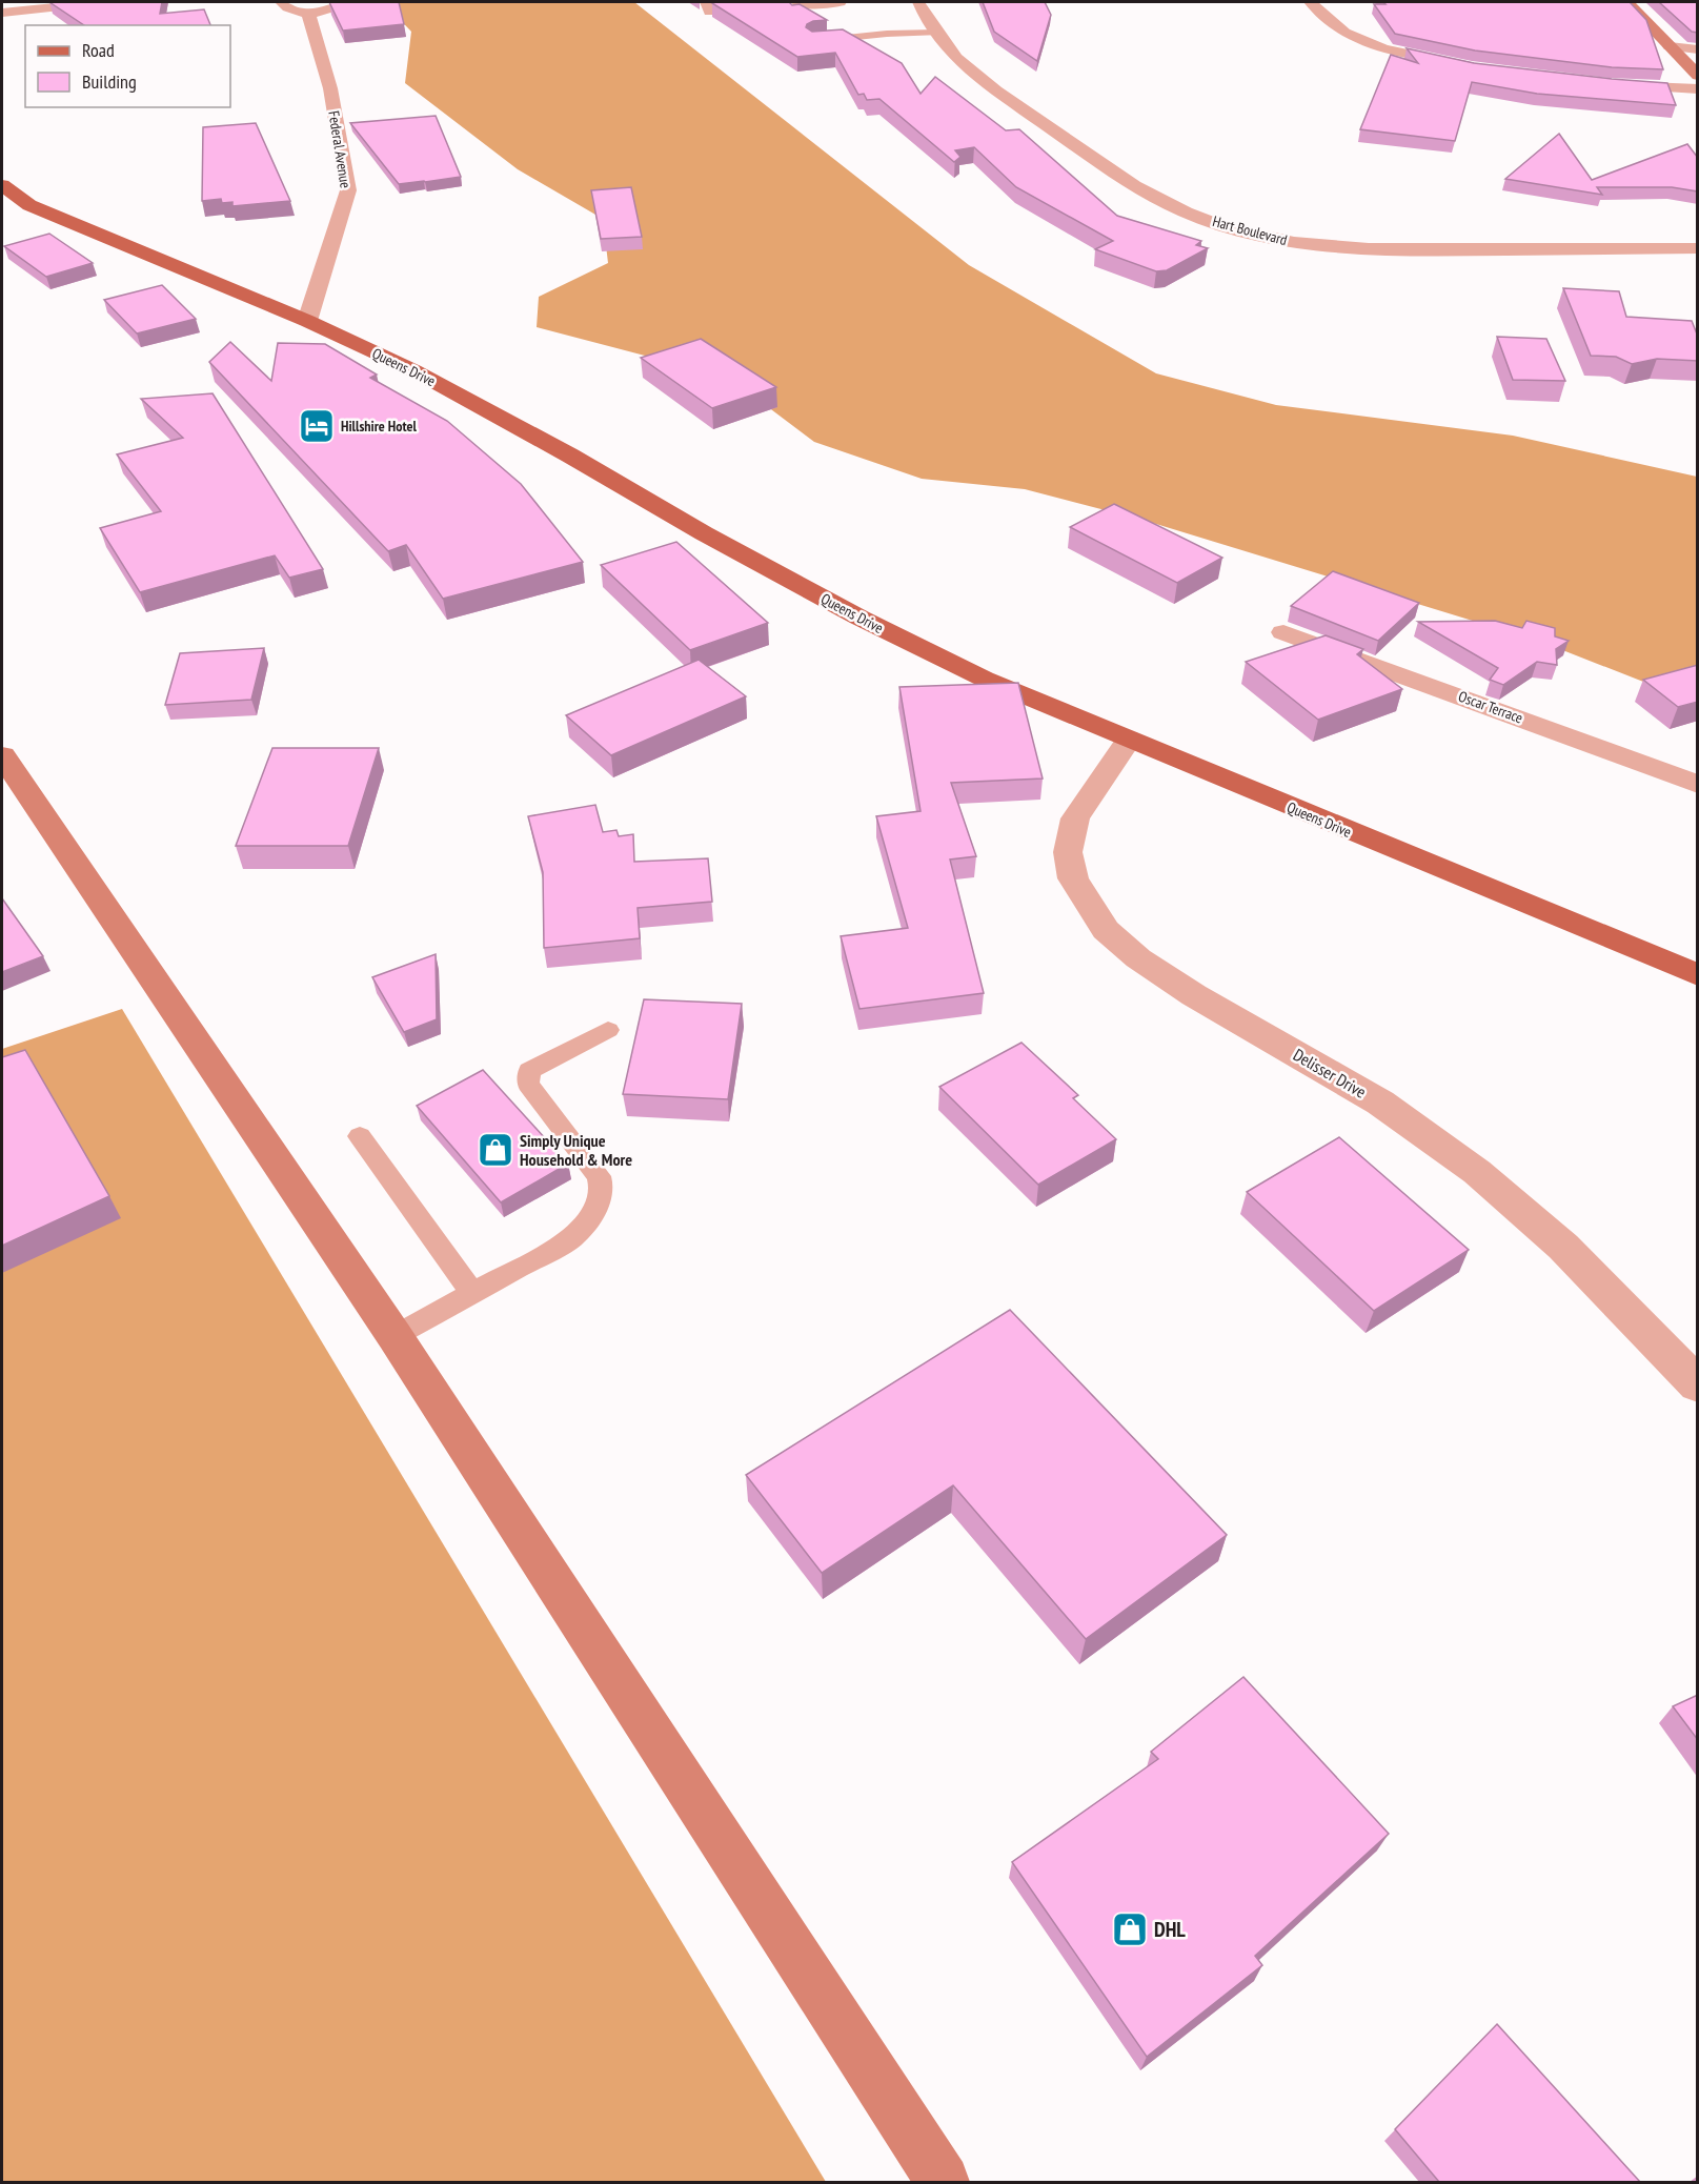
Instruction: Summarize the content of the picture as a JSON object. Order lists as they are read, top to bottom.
{
  "streets": {
    "main road": ["Queens Drive"],
    "street": [
      "Federal Avenue",
      "Hart Boulevard",
      "Oscar Terrace",
      "Delisser Drive"
    ]
  },
  "crossings": [
    ["Federal Avenue", "Queens Drive"],
    ["Queens Drive", "Delisser Drive"]
  ],
  "places": {
    "hotel": ["Hillshire Hotel"],
    "shop": ["Simply Unique Household & More", "DHL"]
  },
  "legend": ["Road", "Building"]
}
